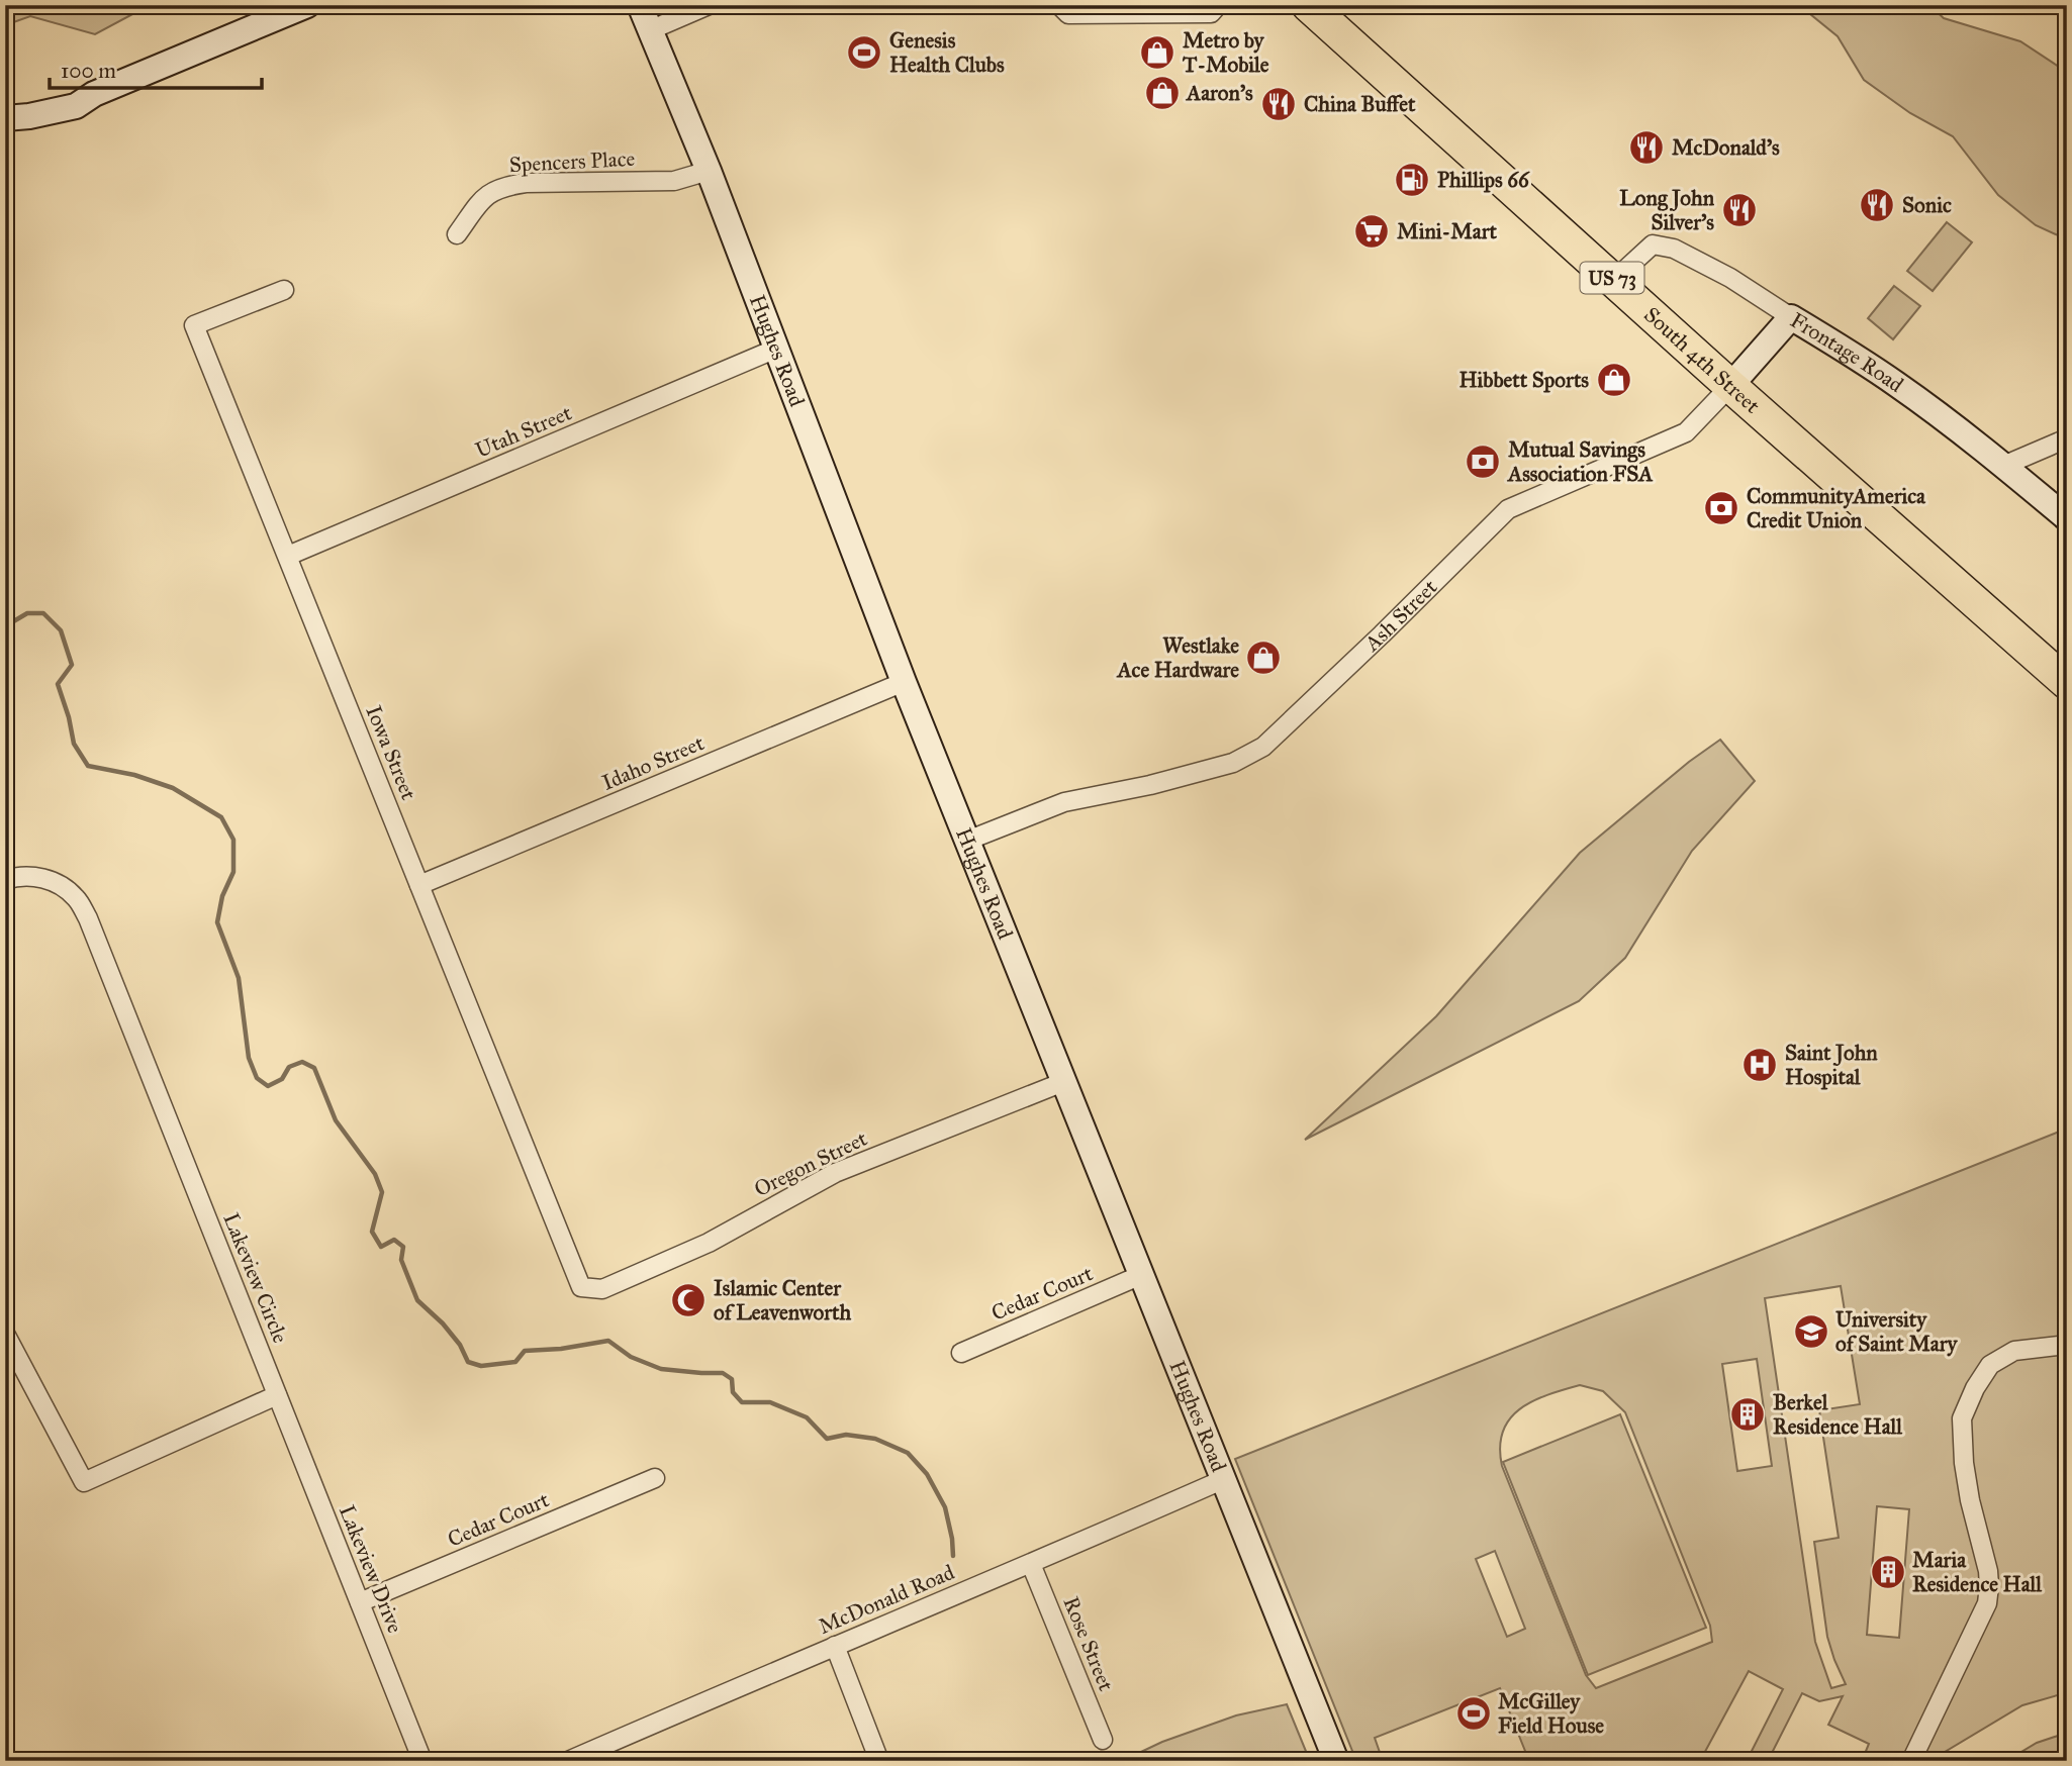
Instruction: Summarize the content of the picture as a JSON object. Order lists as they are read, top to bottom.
{
  "streets": {
    "highway": ["US 73", "South 4th Street"],
    "street": [
      "Spencers Place",
      "Hughes Road",
      "Frontage Road",
      "Utah Street",
      "Ash Street",
      "Iowa Street",
      "Idaho Street",
      "Oregon Street",
      "Lakeview Circle",
      "Cedar Court",
      "Lakeview Drive",
      "McDonald Road",
      "Rose Street"
    ]
  },
  "crossings": [
    ["Spencers Place", "Hughes Road"],
    ["Hughes Road", "Utah Street"],
    ["Hughes Road", "Ash Street"],
    ["Hughes Road", "Idaho Street"],
    ["Hughes Road", "Oregon Street"],
    ["Hughes Road", "Cedar Court"],
    ["Hughes Road", "McDonald Road"],
    ["Frontage Road", "South 4th Street"],
    ["Frontage Road", "Ash Street"],
    ["South 4th Street", "Ash Street"],
    ["Utah Street", "Iowa Street"],
    ["Iowa Street", "Idaho Street"],
    ["Iowa Street", "Oregon Street"],
    ["Lakeview Circle", "Lakeview Drive"],
    ["Cedar Court", "Lakeview Drive"],
    ["McDonald Road", "Rose Street"]
  ],
  "places": {
    "sports": ["Genesis Health Clubs", "McGilley Field House"],
    "shop": [
      "Metro by T-Mobile",
      "Aaron's",
      "Hibbett Sports",
      "Westlake Ace Hardware"
    ],
    "restaurant": [
      "China Buffet",
      "McDonald's",
      "Sonic",
      "Long John Silver's"
    ],
    "fuel station": ["Phillips 66"],
    "supermarket": ["Mini-Mart"],
    "bank": ["Mutual Savings Association FSA", "CommunityAmerica Credit Union"],
    "hospital": ["Saint John Hospital"],
    "mosque": ["Islamic Center of Leavenworth"],
    "school or university": ["University of Saint Mary"],
    "building": ["Berkel Residence Hall", "Maria Residence Hall"]
  },
  "scale_bar": "100 m"
}
